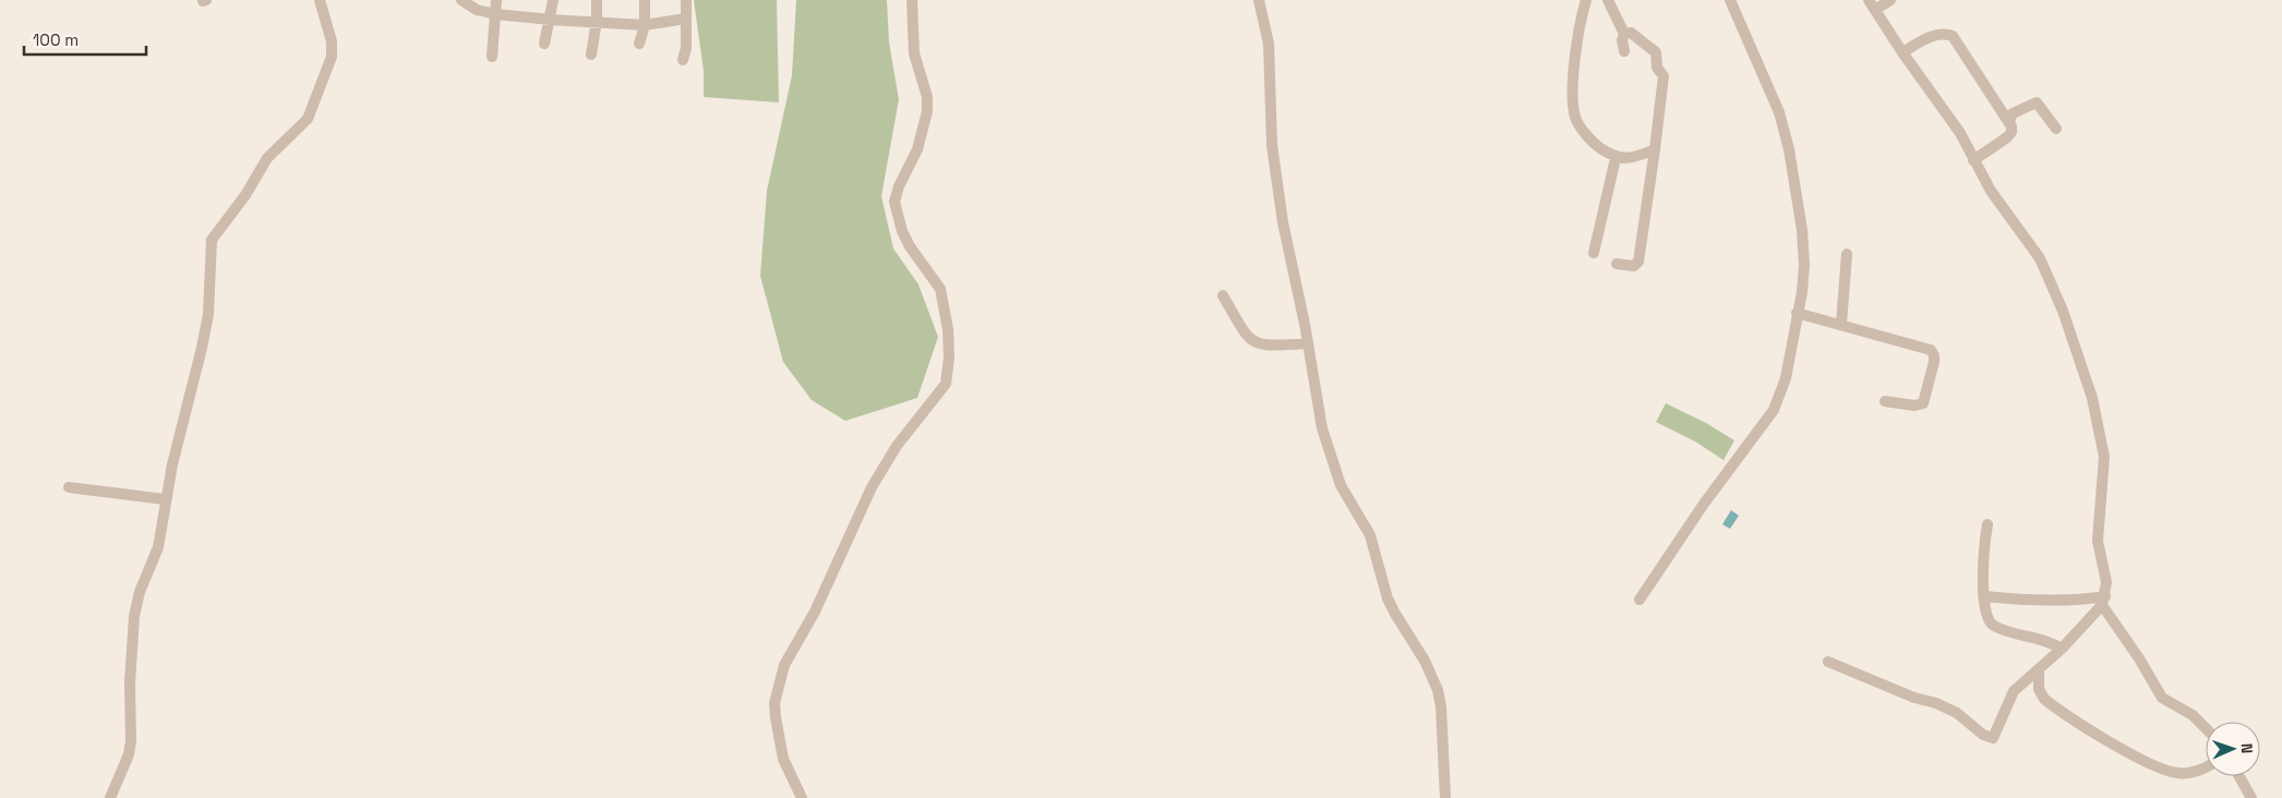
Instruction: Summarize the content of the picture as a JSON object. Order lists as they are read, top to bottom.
{
  "scale_bar": "100 m",
  "north": "right"
}
